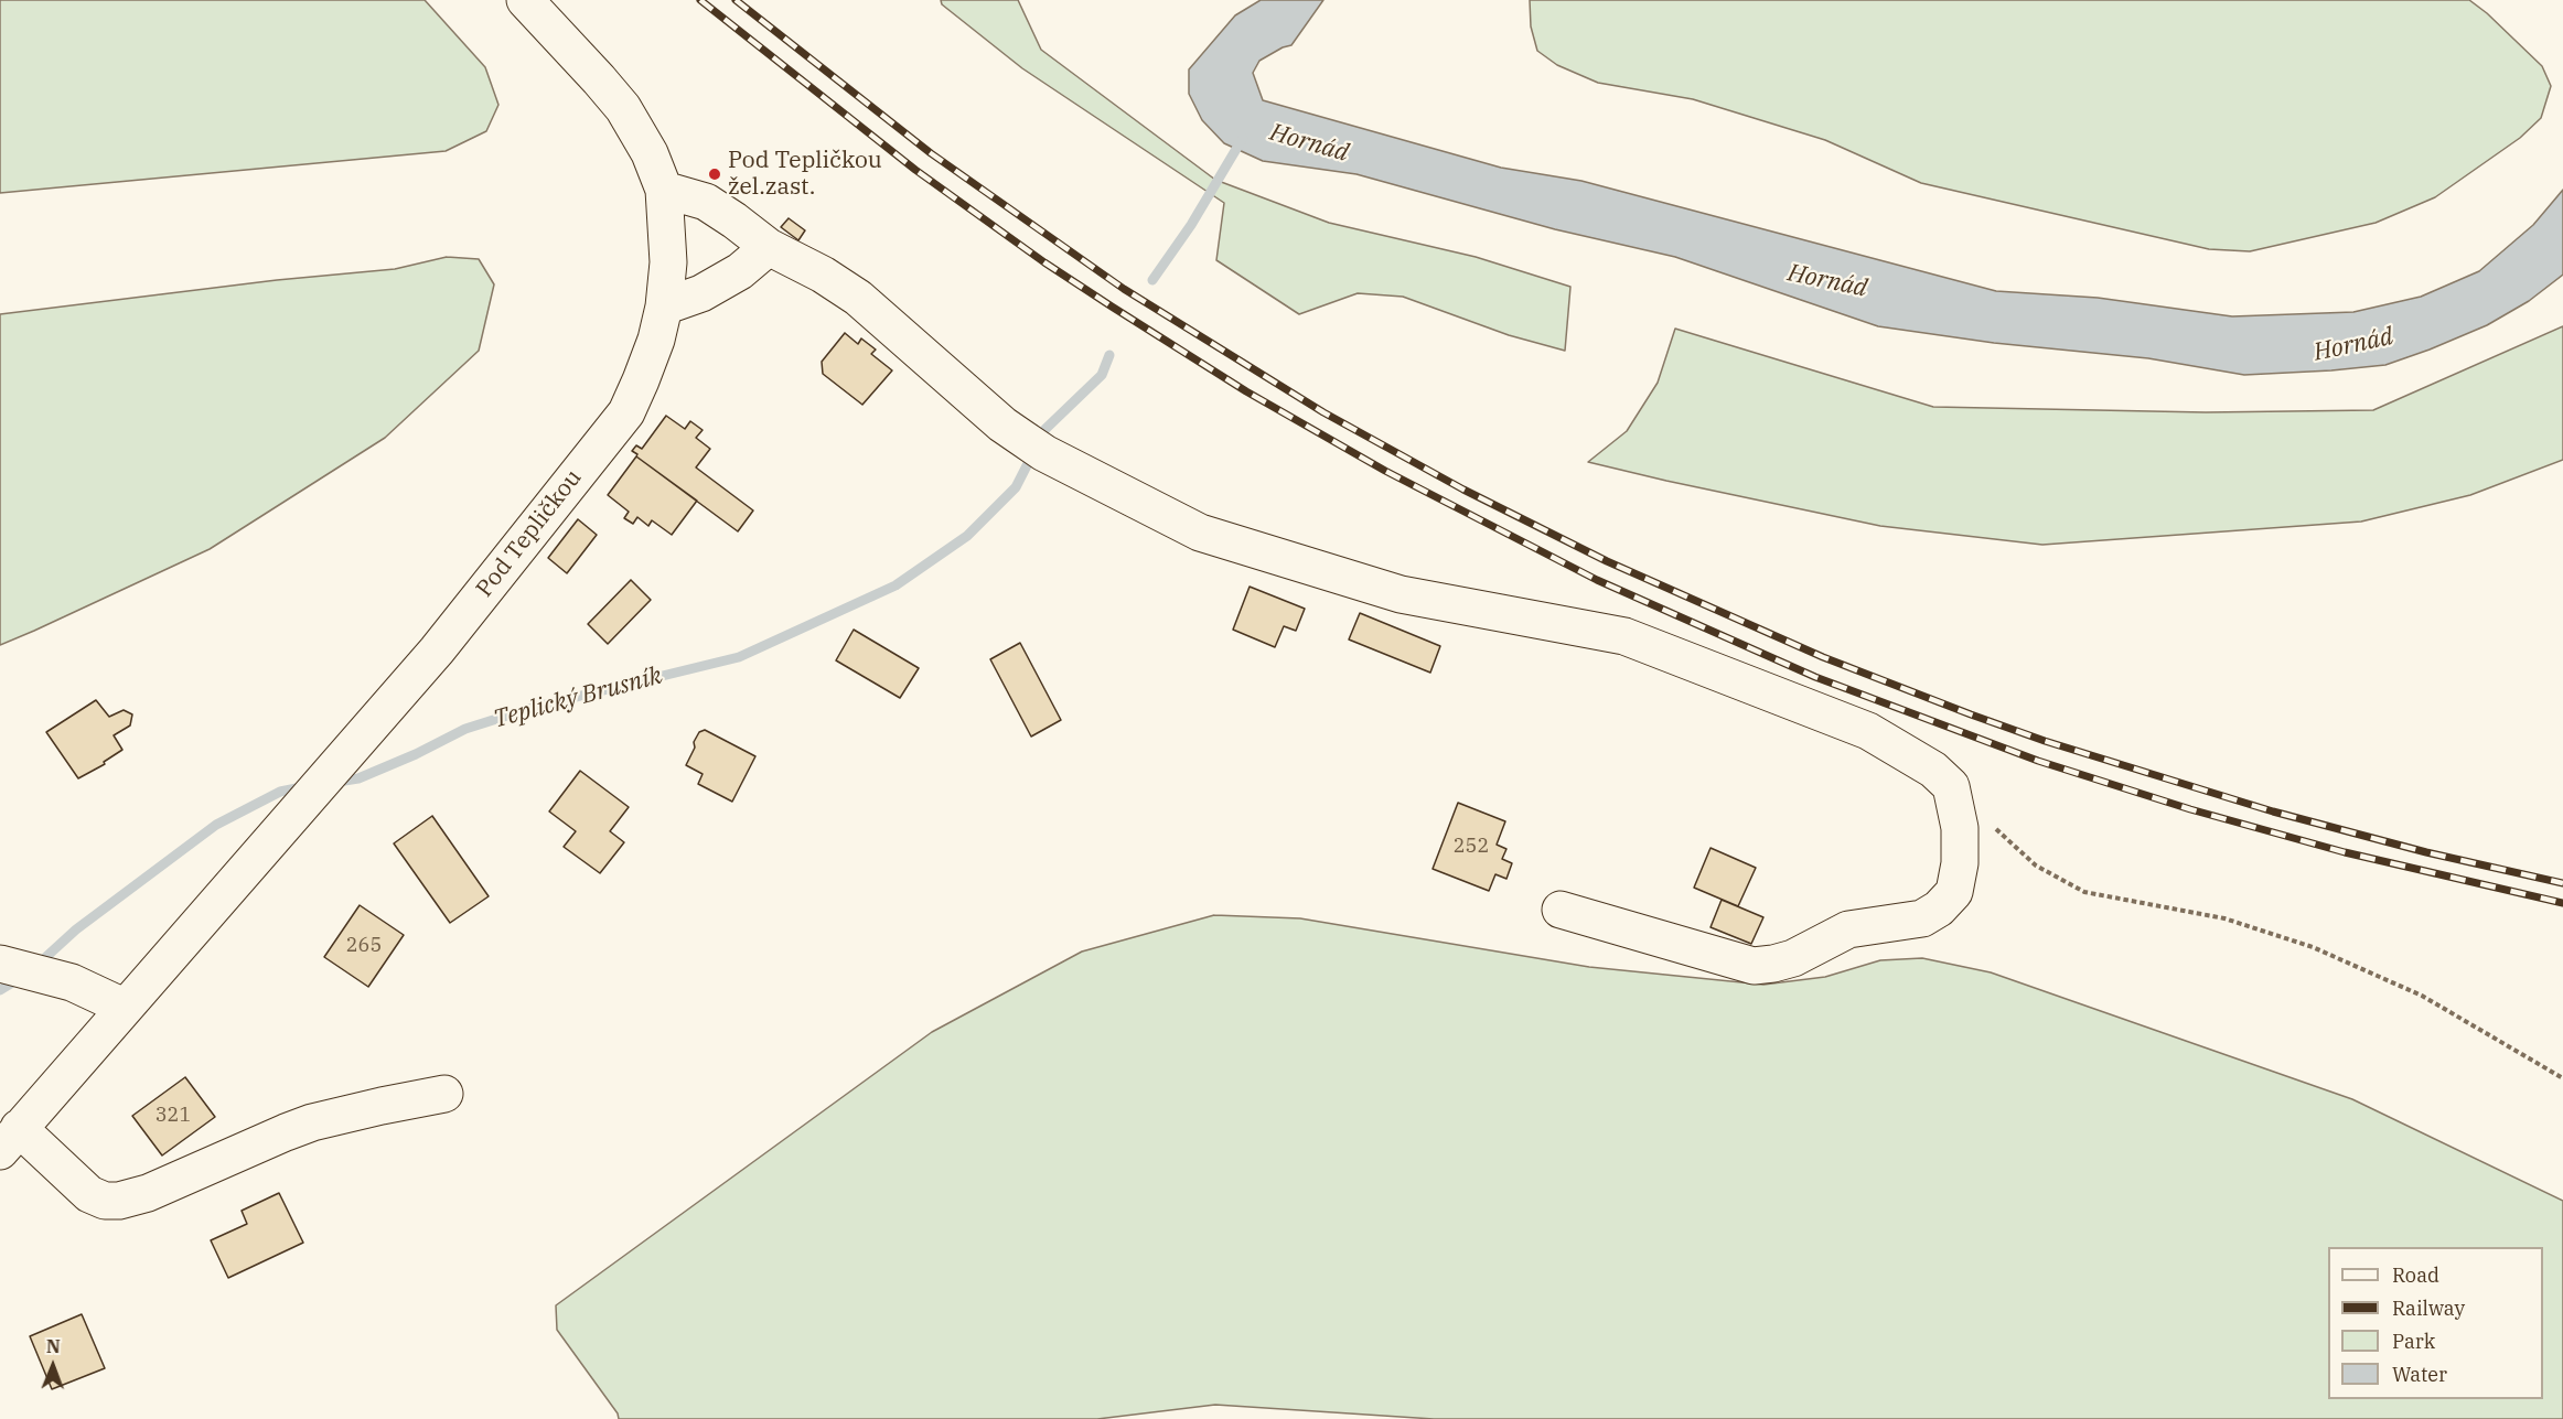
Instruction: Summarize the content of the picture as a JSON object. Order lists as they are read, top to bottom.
{
  "streets": {
    "street": ["Pod Tepličkou"]
  },
  "water": ["Hornád", "Teplický Brusník"],
  "places": ["Pod Tepličkou žel.zast."],
  "house_numbers": ["252", "265", "321"],
  "legend": [
    "Road",
    "Railway",
    "Park",
    "Water"
  ],
  "north": "top"
}
